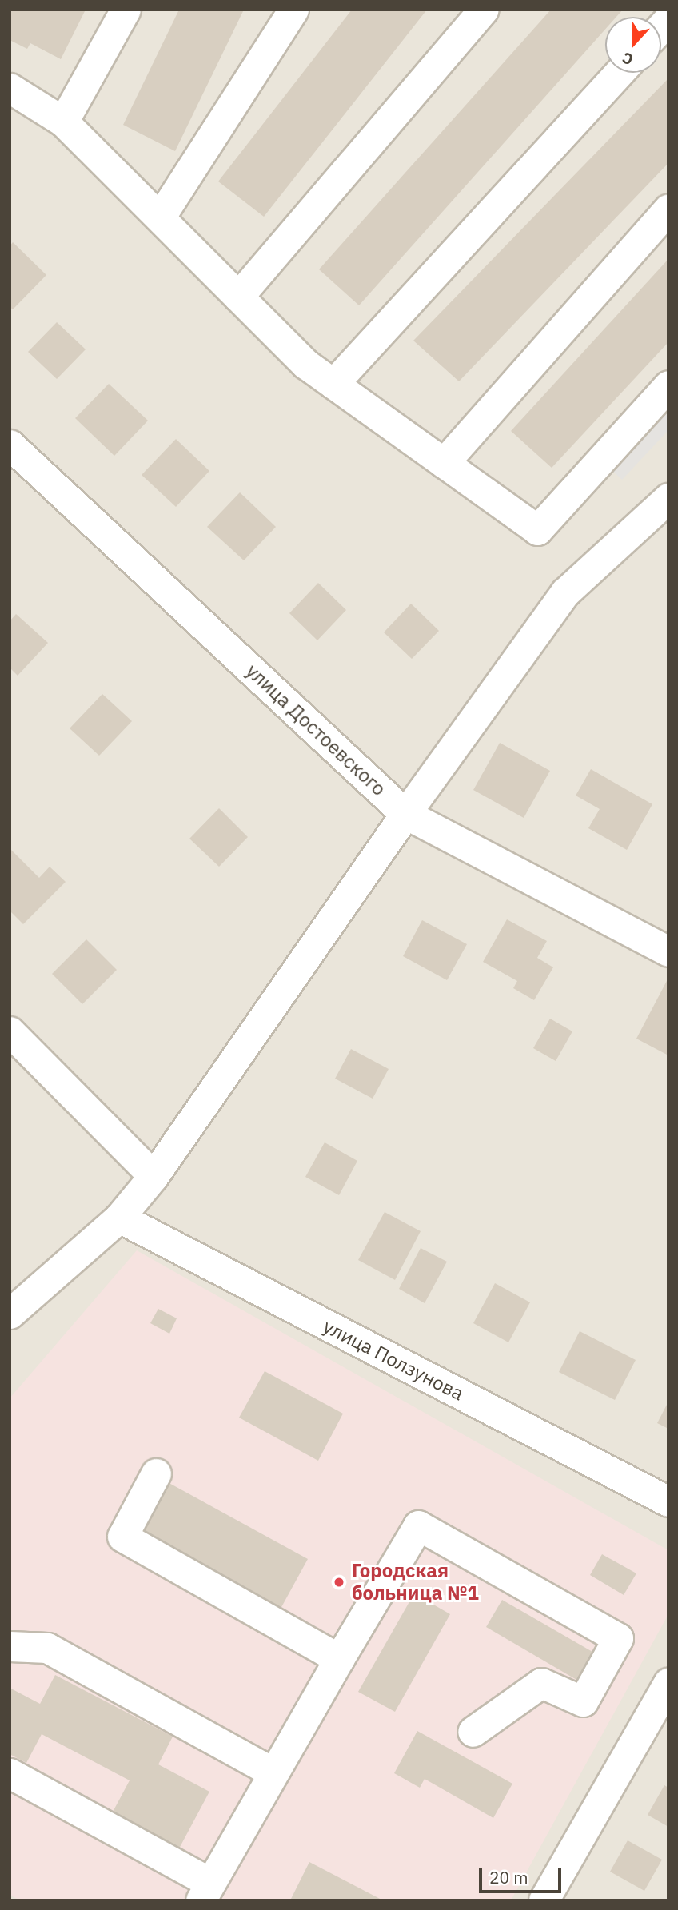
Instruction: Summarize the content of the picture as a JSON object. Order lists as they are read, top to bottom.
{
  "streets": {
    "street": ["улица Достоевского", "улица Ползунова"]
  },
  "places": ["Городская больница №1"],
  "scale_bar": "20 m",
  "north": "bottom"
}
